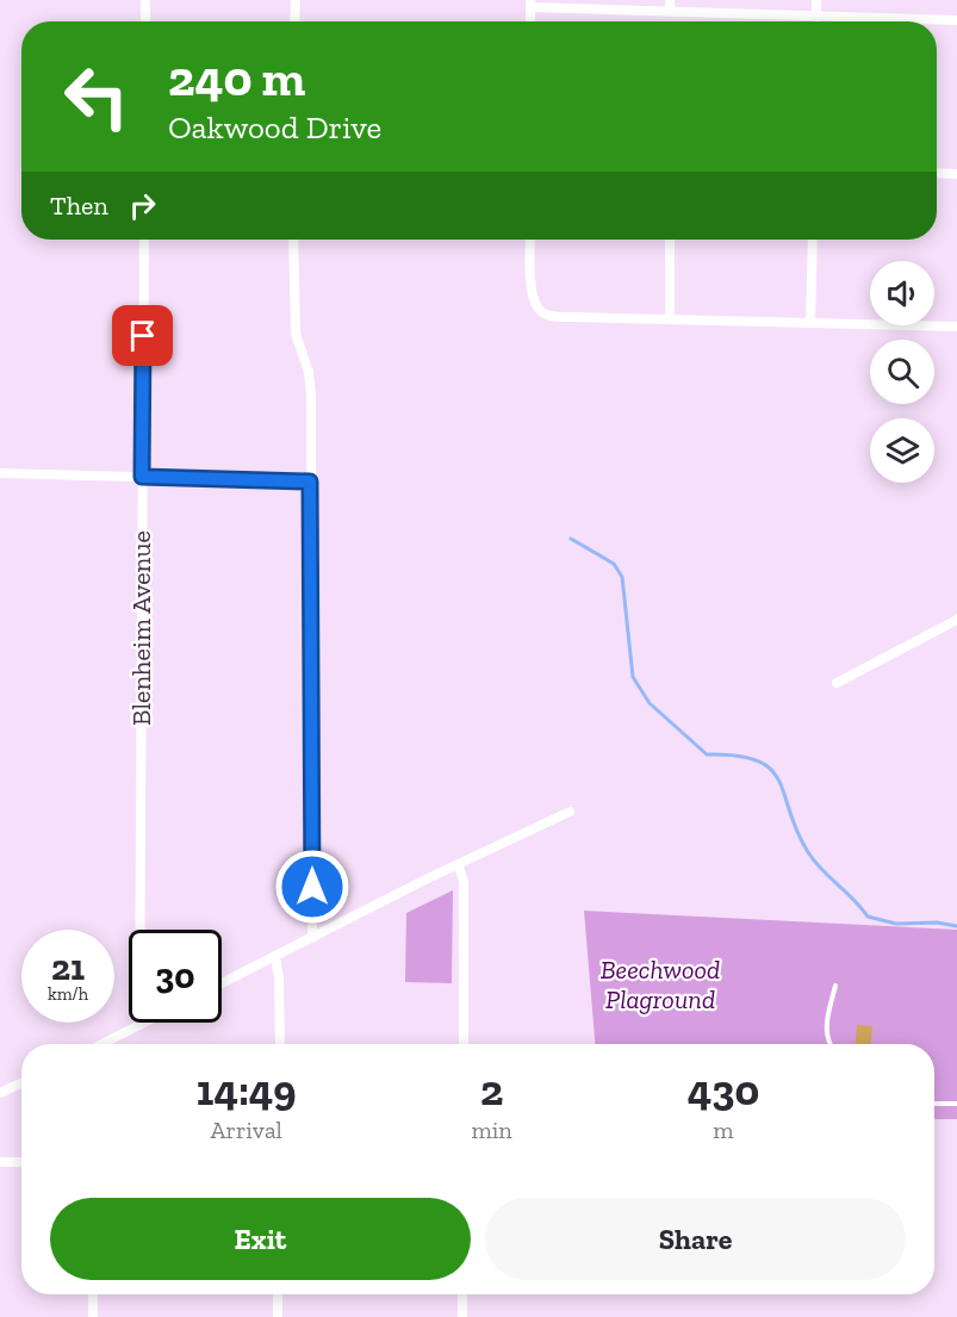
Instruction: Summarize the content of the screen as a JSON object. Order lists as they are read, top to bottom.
{
  "streets": {
    "street": ["Blenheim Avenue"]
  },
  "parks": ["Beechwood Plaground"],
  "page": {
    "turn": ["240 m", "Oakwood Drive"],
    "then": "Then",
    "speed": "21 km/h",
    "limit": "30",
    "eta": [
      "14:49",
      "Arrival",
      "2",
      "min",
      "430",
      "m"
    ],
    "buttons": ["Exit", "Share"]
  }
}
